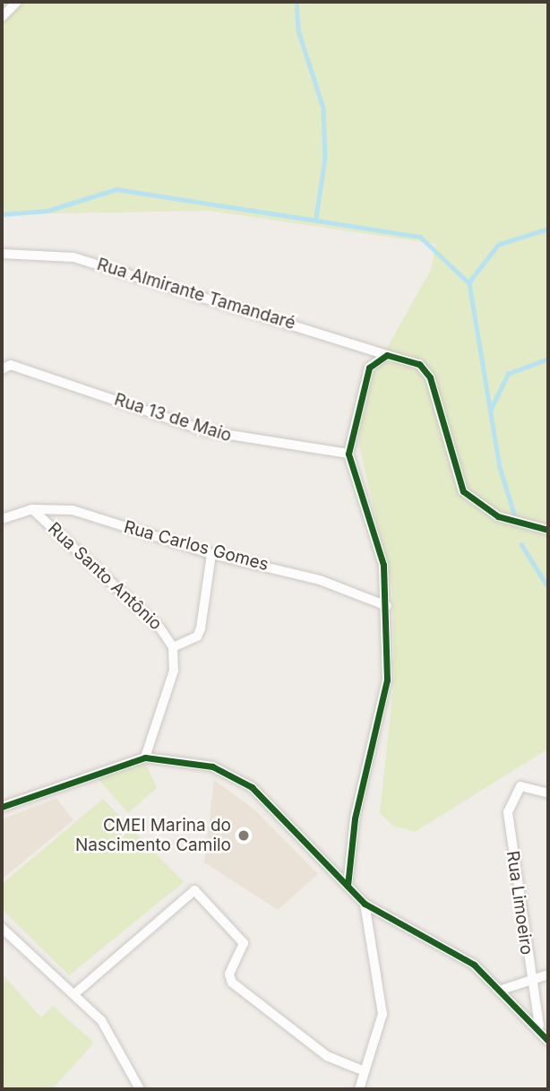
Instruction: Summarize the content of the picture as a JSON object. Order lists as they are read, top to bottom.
{
  "streets": {
    "street": [
      "Rua Almirante Tamandaré",
      "Rua 13 de Maio",
      "Rua Carlos Gomes",
      "Rua Santo Antônio",
      "Rua Limoeiro"
    ]
  },
  "crossings": [
    ["Rua Carlos Gomes", "Rua Santo Antônio"]
  ],
  "places": ["CMEI Marina do Nascimento Camilo"]
}
